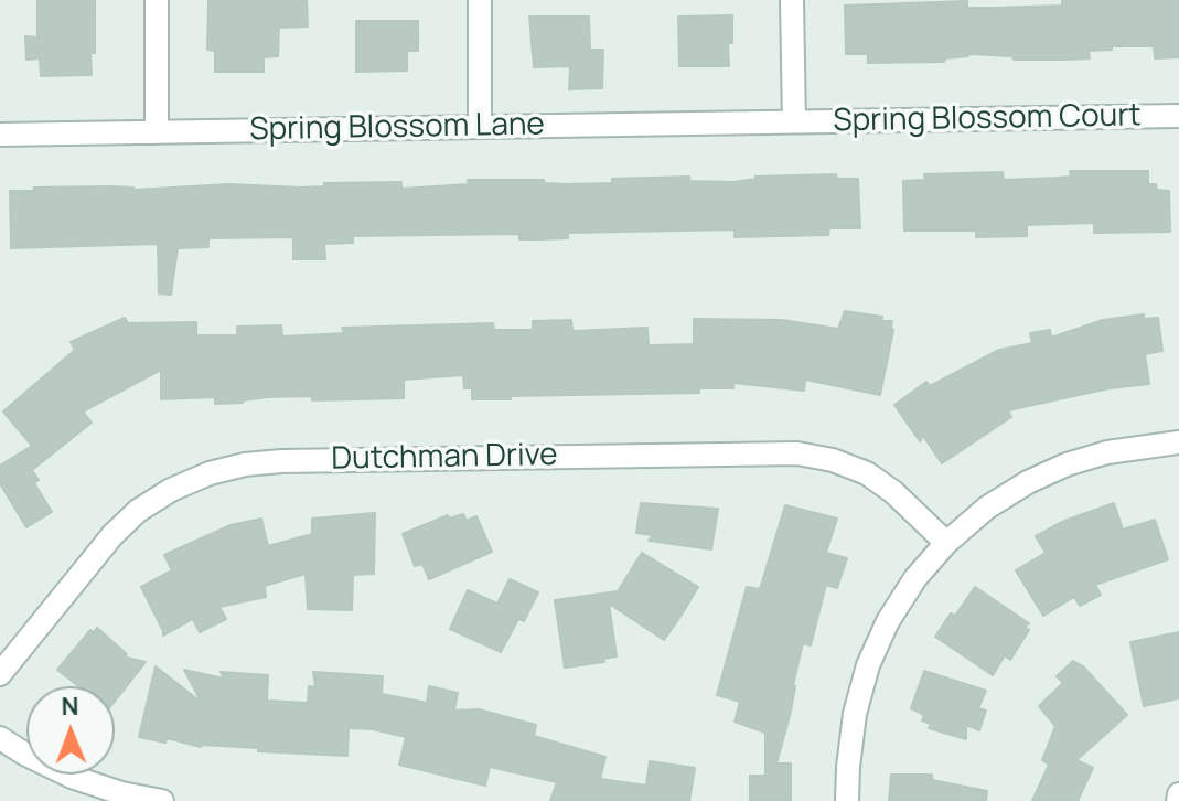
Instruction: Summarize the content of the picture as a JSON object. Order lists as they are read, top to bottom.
{
  "streets": {
    "street": ["Spring Blossom Court", "Spring Blossom Lane", "Dutchman Drive"]
  },
  "crossings": [
    ["Spring Blossom Court", "Spring Blossom Lane"]
  ],
  "north": "top"
}
